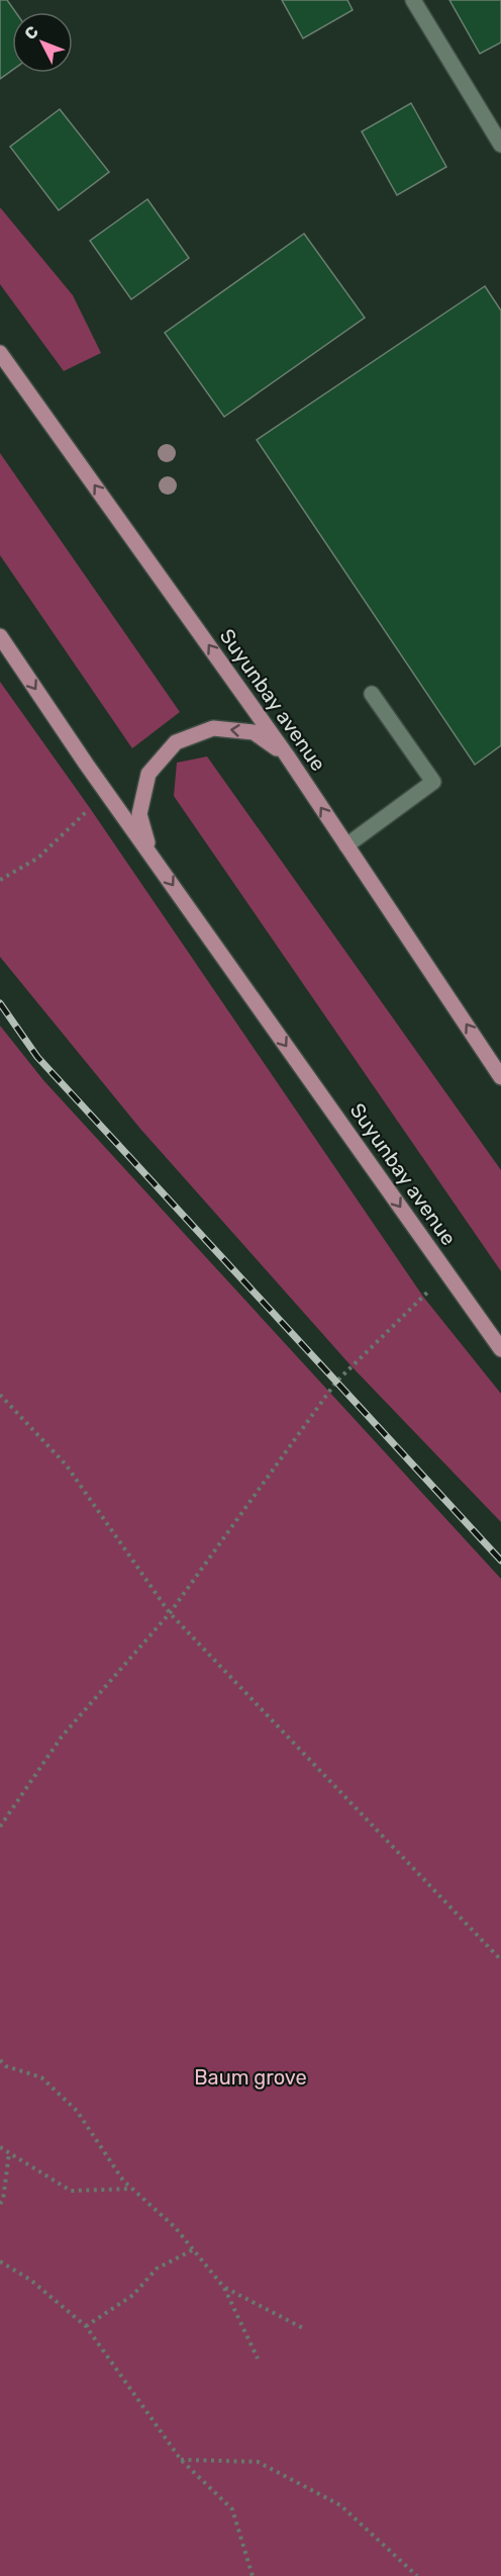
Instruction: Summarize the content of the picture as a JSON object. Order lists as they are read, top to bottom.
{
  "streets": {
    "main road": ["Suyunbay avenue"]
  },
  "parks": ["Baum grove"],
  "north": "top left"
}
